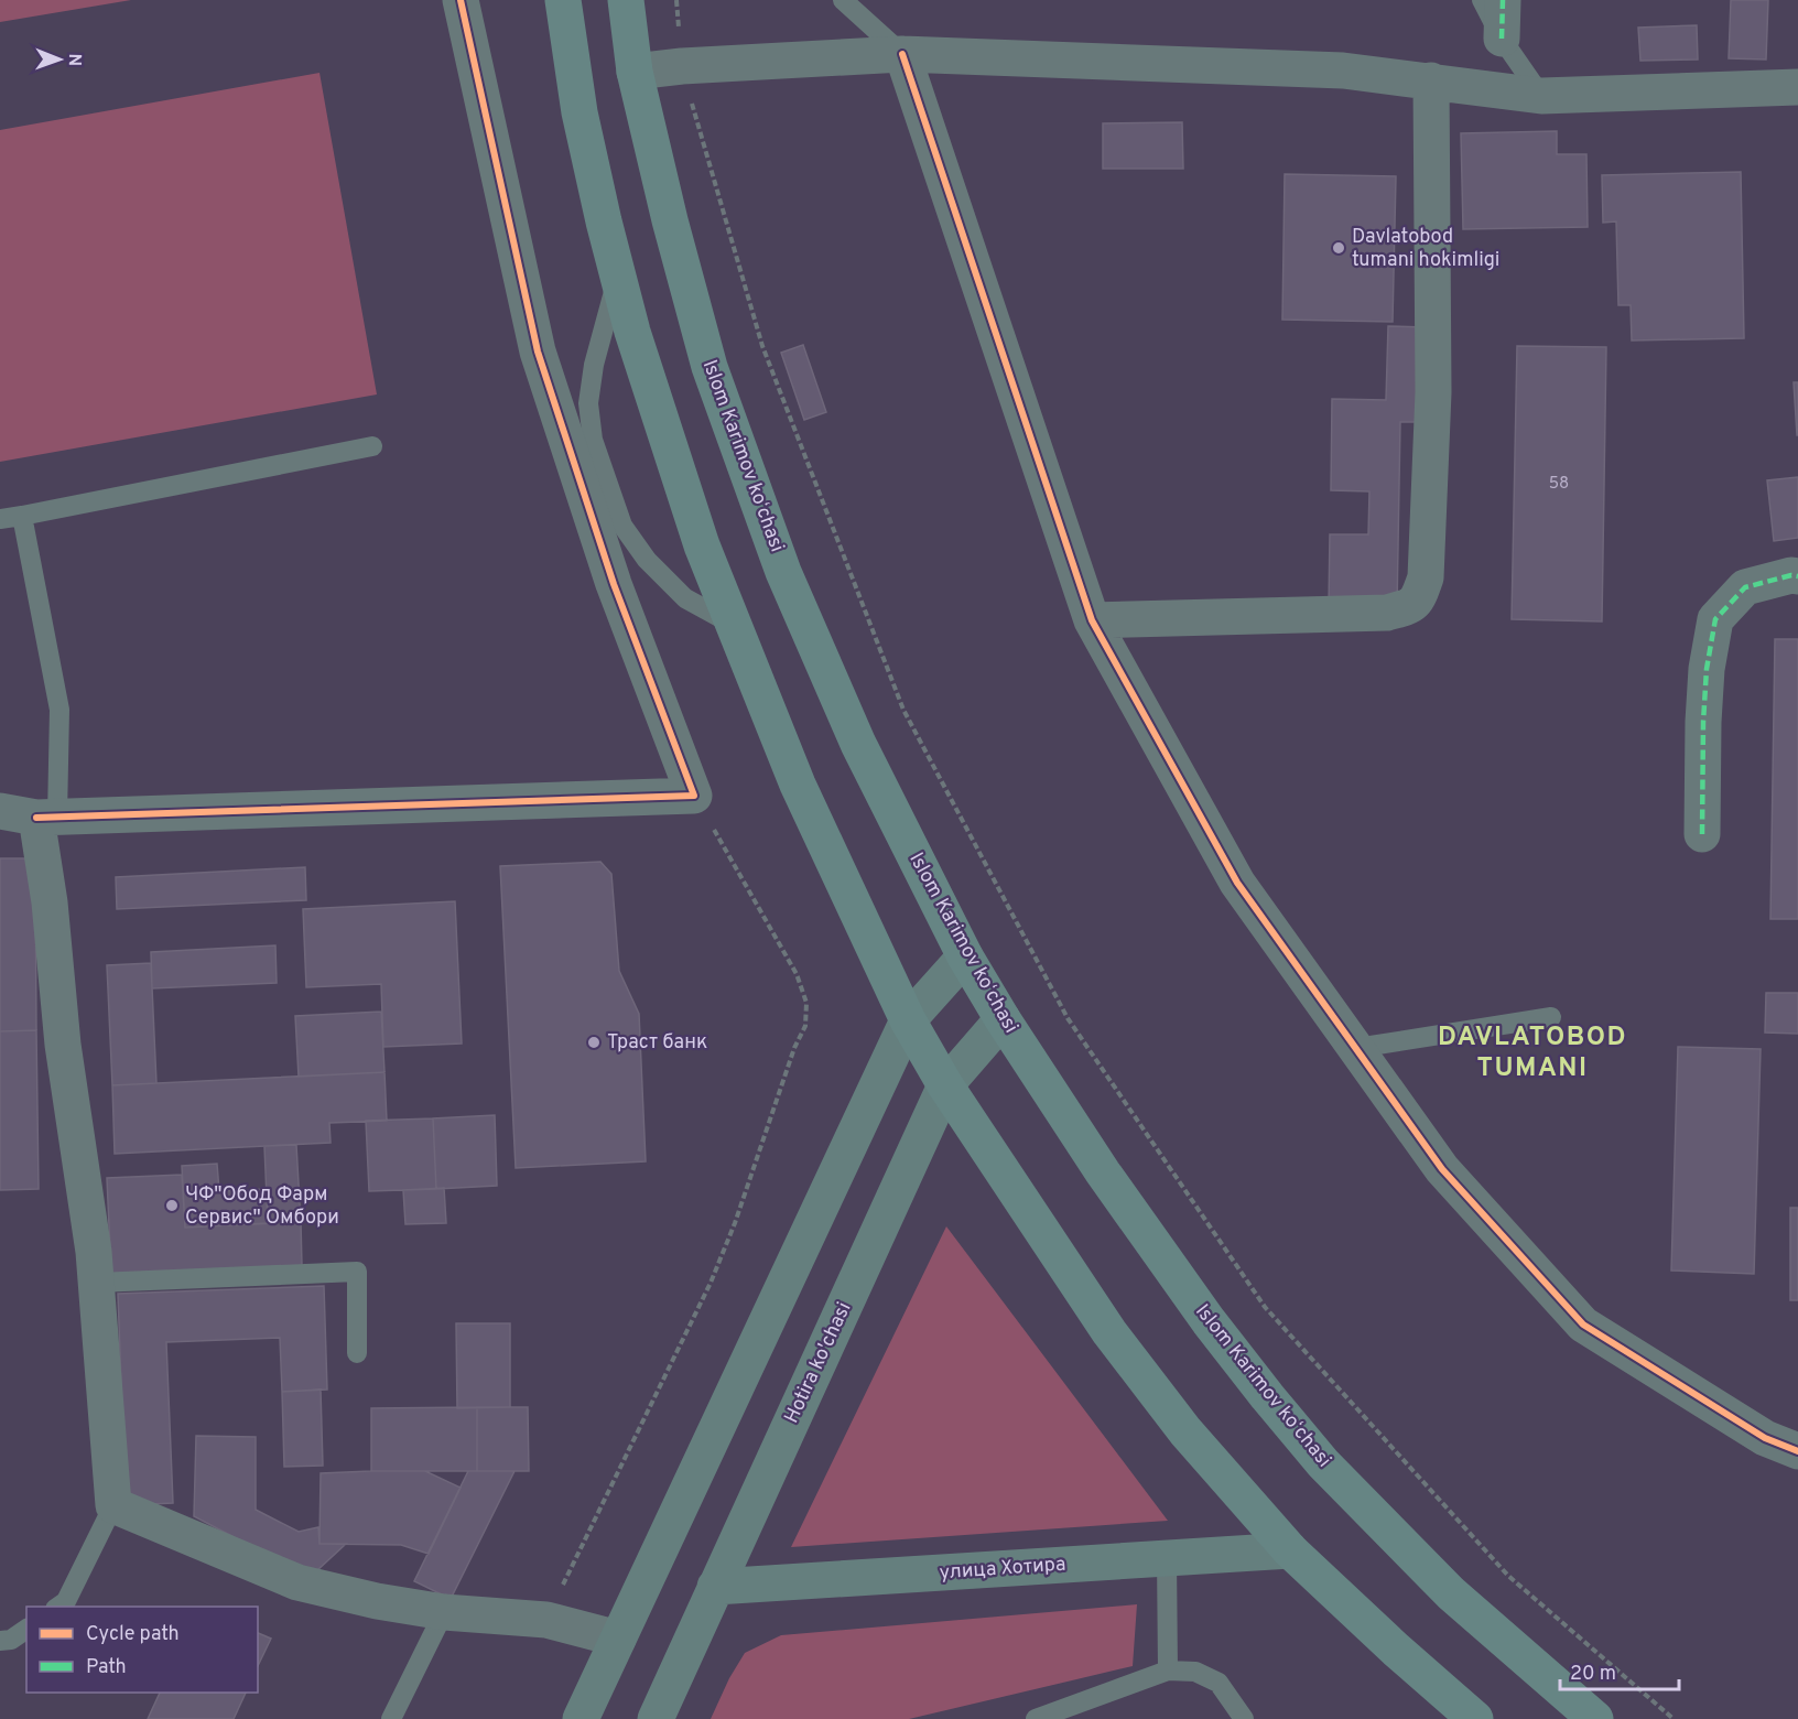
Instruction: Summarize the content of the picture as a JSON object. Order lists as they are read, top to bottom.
{
  "streets": {
    "main road": ["Islom Karimov koʻchasi", "Hotira ko'chasi", "улица Хотира"]
  },
  "crossings": [
    ["Islom Karimov koʻchasi", "Hotira ko'chasi"],
    ["Hotira ko'chasi", "улица Хотира"]
  ],
  "districts": ["DAVLATOBOD TUMANI"],
  "places": ["Davlatobod tumani hokimligi", "Траст банк", "ЧФ\"Обод Фарм Сервис\" Омбори"],
  "house_numbers": ["58"],
  "legend": ["Cycle path", "Path"],
  "scale_bar": "20 m",
  "north": "right"
}
